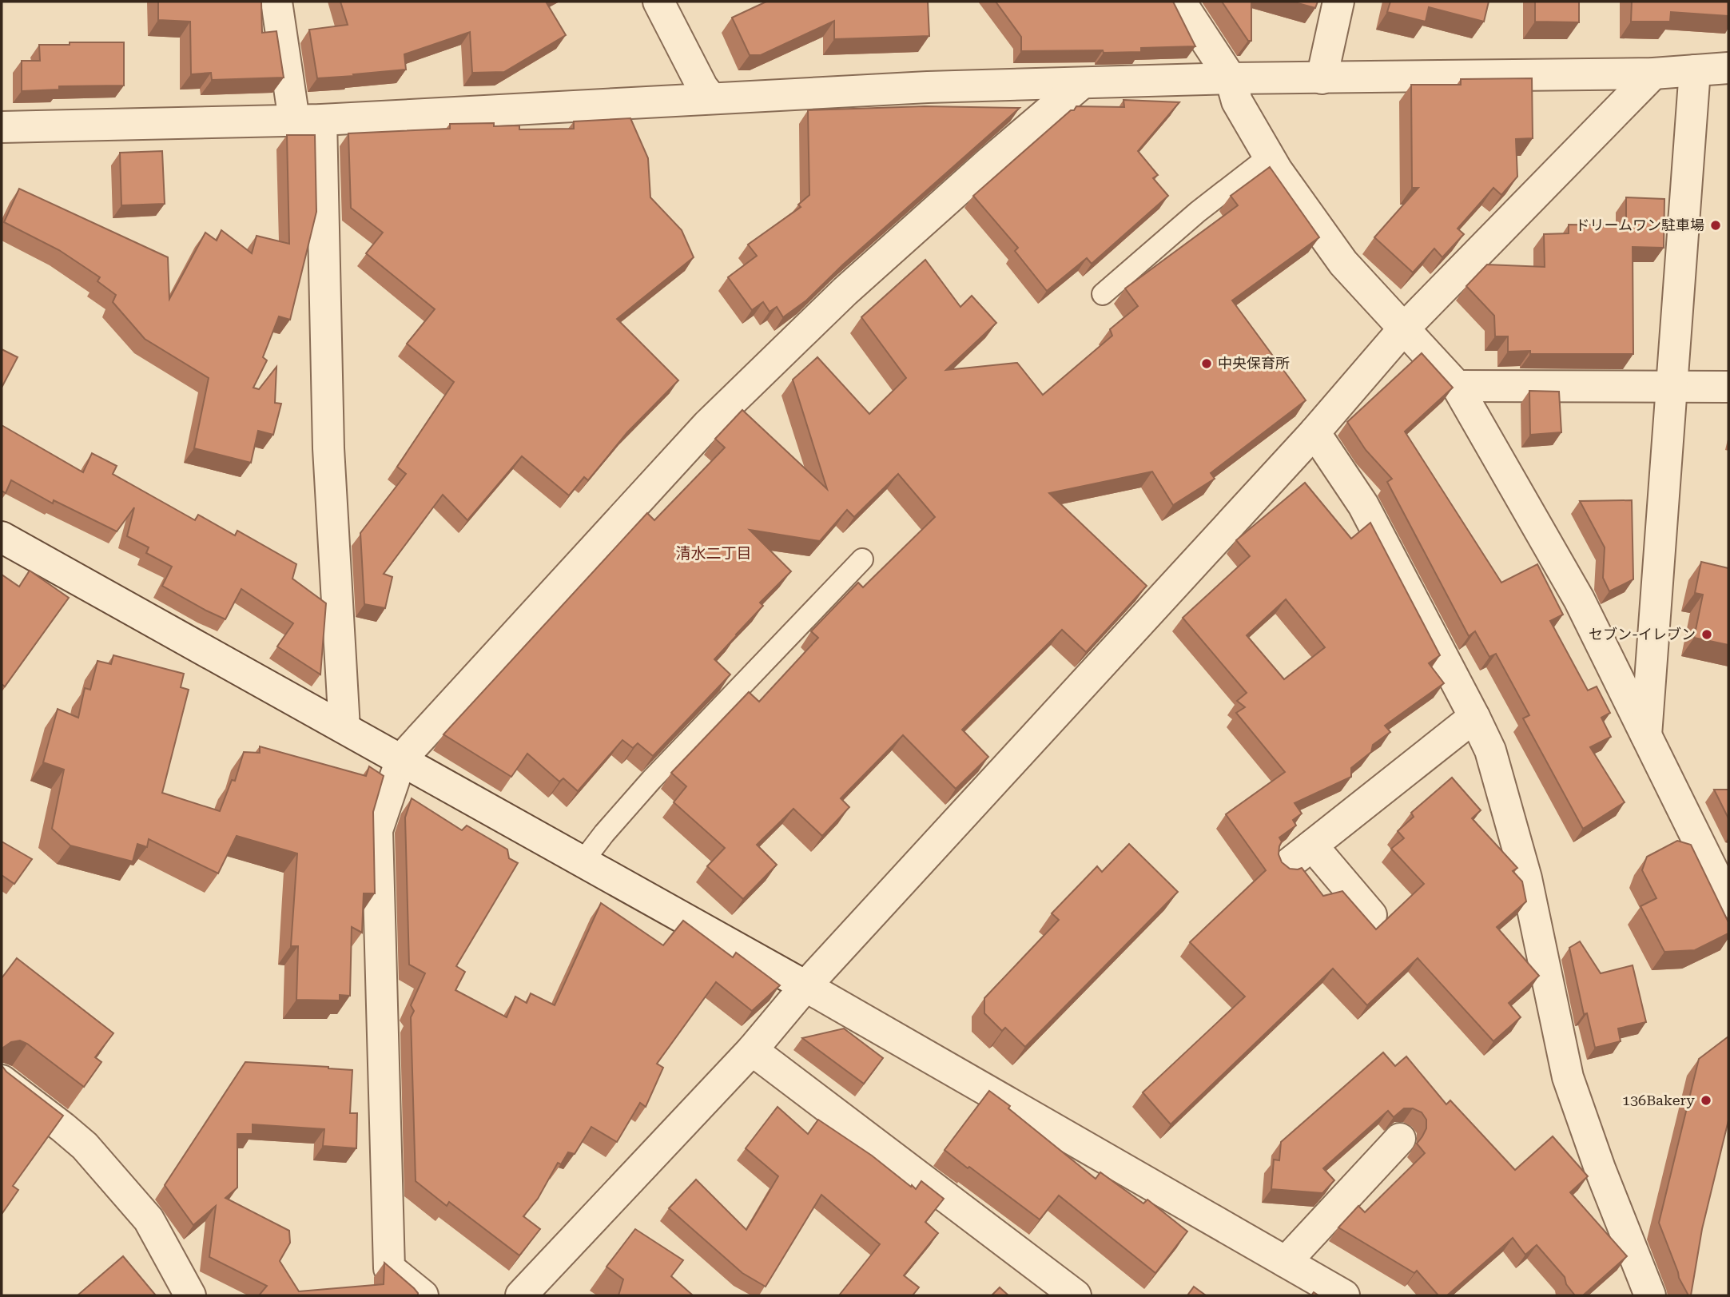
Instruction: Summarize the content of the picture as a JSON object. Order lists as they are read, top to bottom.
{
  "districts": ["清水二丁目"],
  "places": [
    "ドリームワン駐車場",
    "中央保育所",
    "セブン-イレブン",
    "136Bakery"
  ]
}
